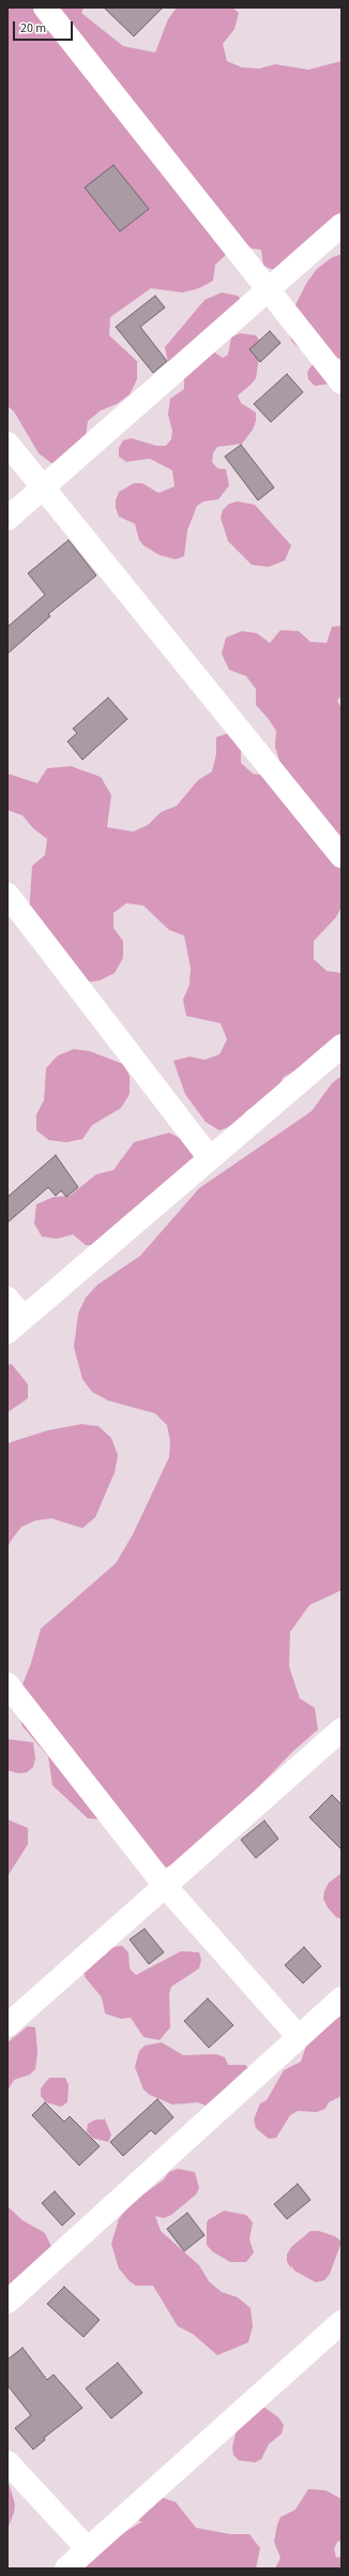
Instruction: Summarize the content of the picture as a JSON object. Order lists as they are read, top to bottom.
{
  "scale_bar": "20 m"
}
